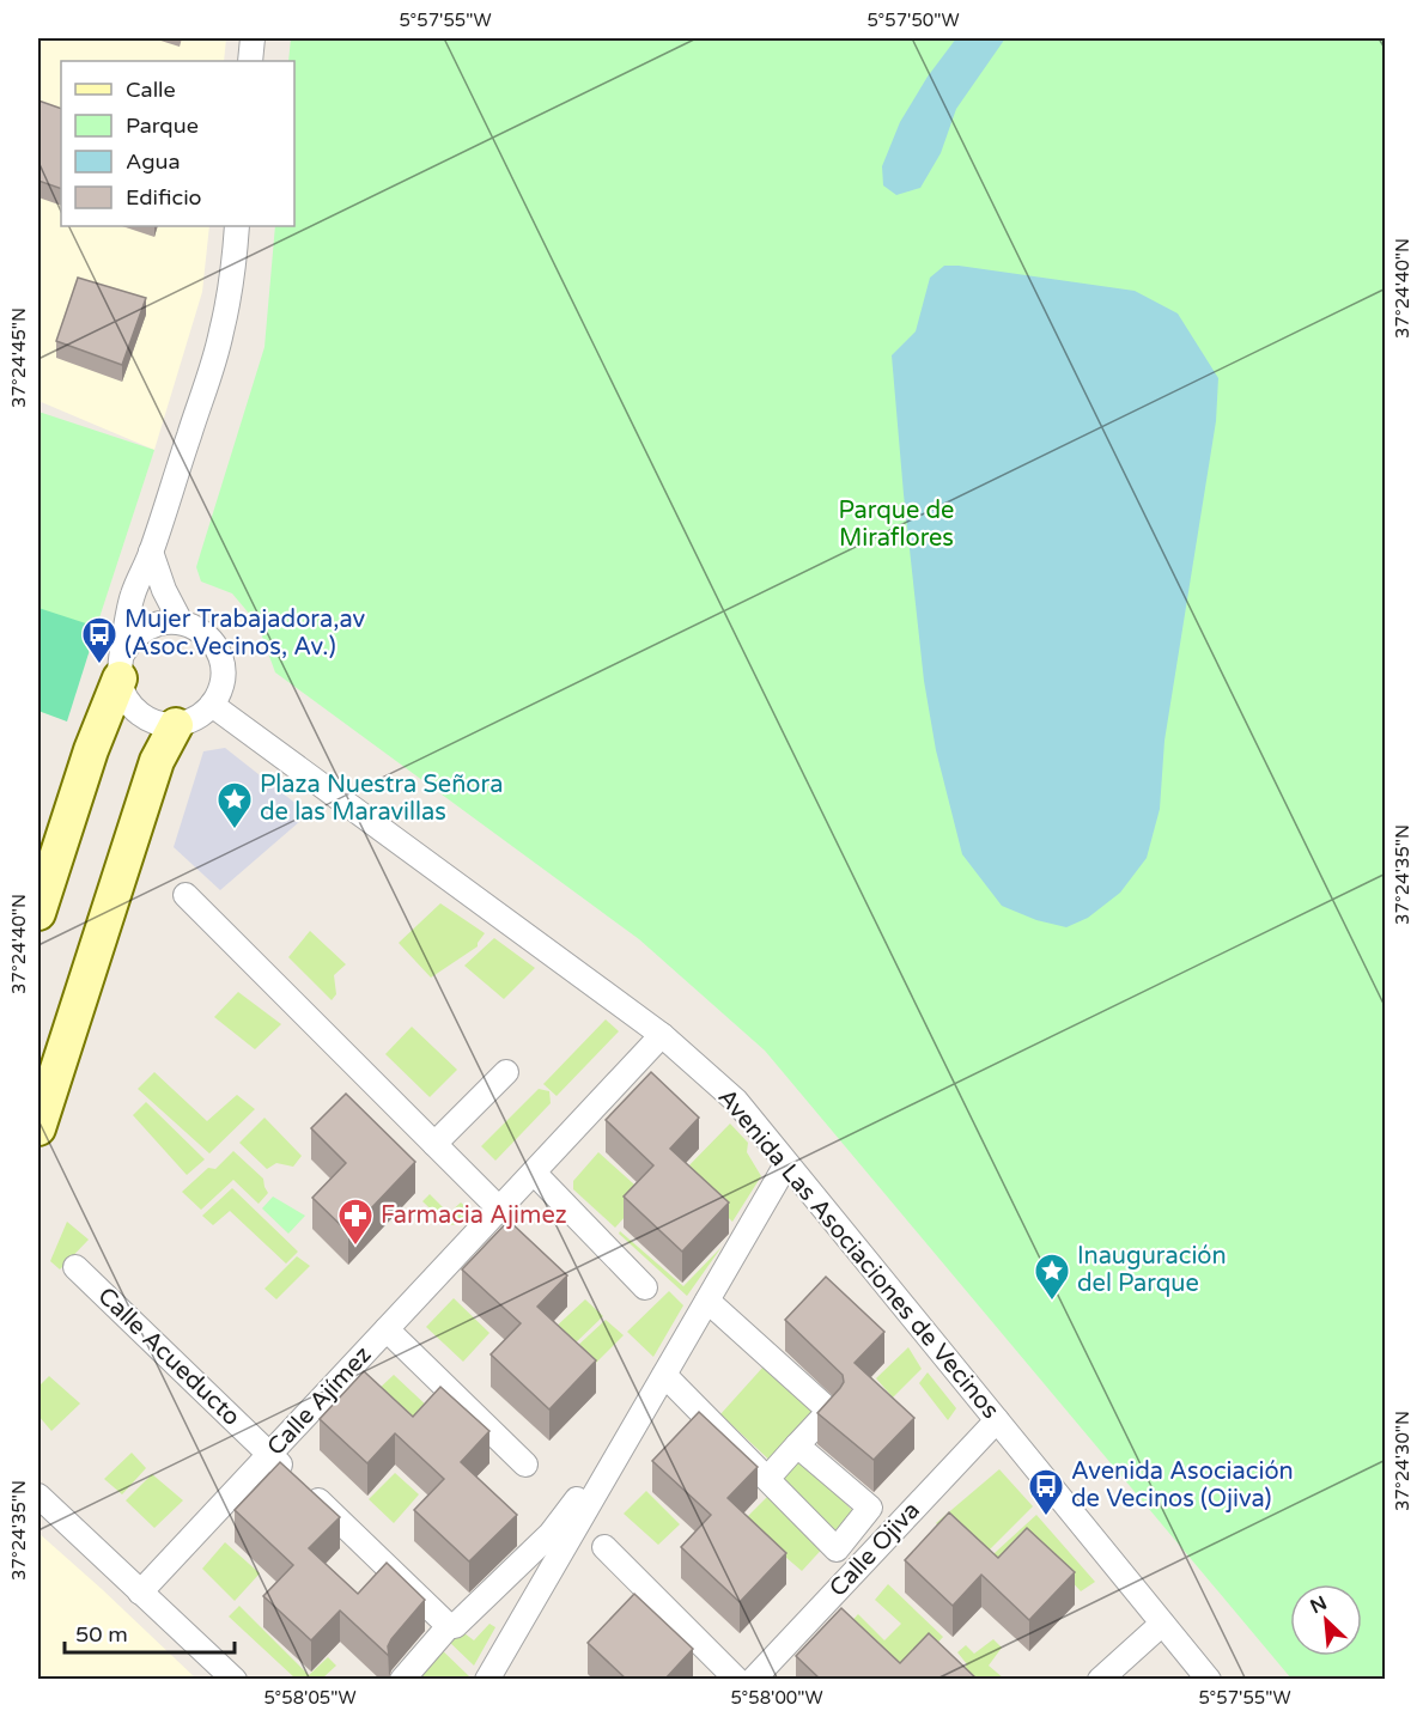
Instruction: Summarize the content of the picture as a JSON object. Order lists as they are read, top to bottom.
{
  "streets": {
    "street": [
      "Avenida Las Asociaciones de Vecinos",
      "Calle Acueducto",
      "Calle Ajímez",
      "Calle Ojiva"
    ]
  },
  "crossings": [
    ["Avenida Las Asociaciones de Vecinos", "Calle Ajímez"],
    ["Avenida Las Asociaciones de Vecinos", "Calle Ojiva"],
    ["Calle Acueducto", "Calle Ajímez"]
  ],
  "parks": ["Parque de Miraflores"],
  "places": {
    "bus stop": ["Mujer Trabajadora,av (Asoc.Vecinos, Av.)", "Avenida Asociación de Vecinos (Ojiva)"],
    "place": ["Plaza Nuestra Señora de las Maravillas", "Inauguración del Parque"],
    "pharmacy": ["Farmacia Ajimez"]
  },
  "legend": [
    "Calle",
    "Parque",
    "Agua",
    "Edificio"
  ],
  "scale_bar": "50 m",
  "north": "top left",
  "coordinates": [
    "5°57'55\"W",
    "5°57'50\"W",
    "37°24'40\"N",
    "37°24'45\"N",
    "37°24'35\"N",
    "37°24'30\"N",
    "5°58'05\"W",
    "5°58'00\"W"
  ]
}
